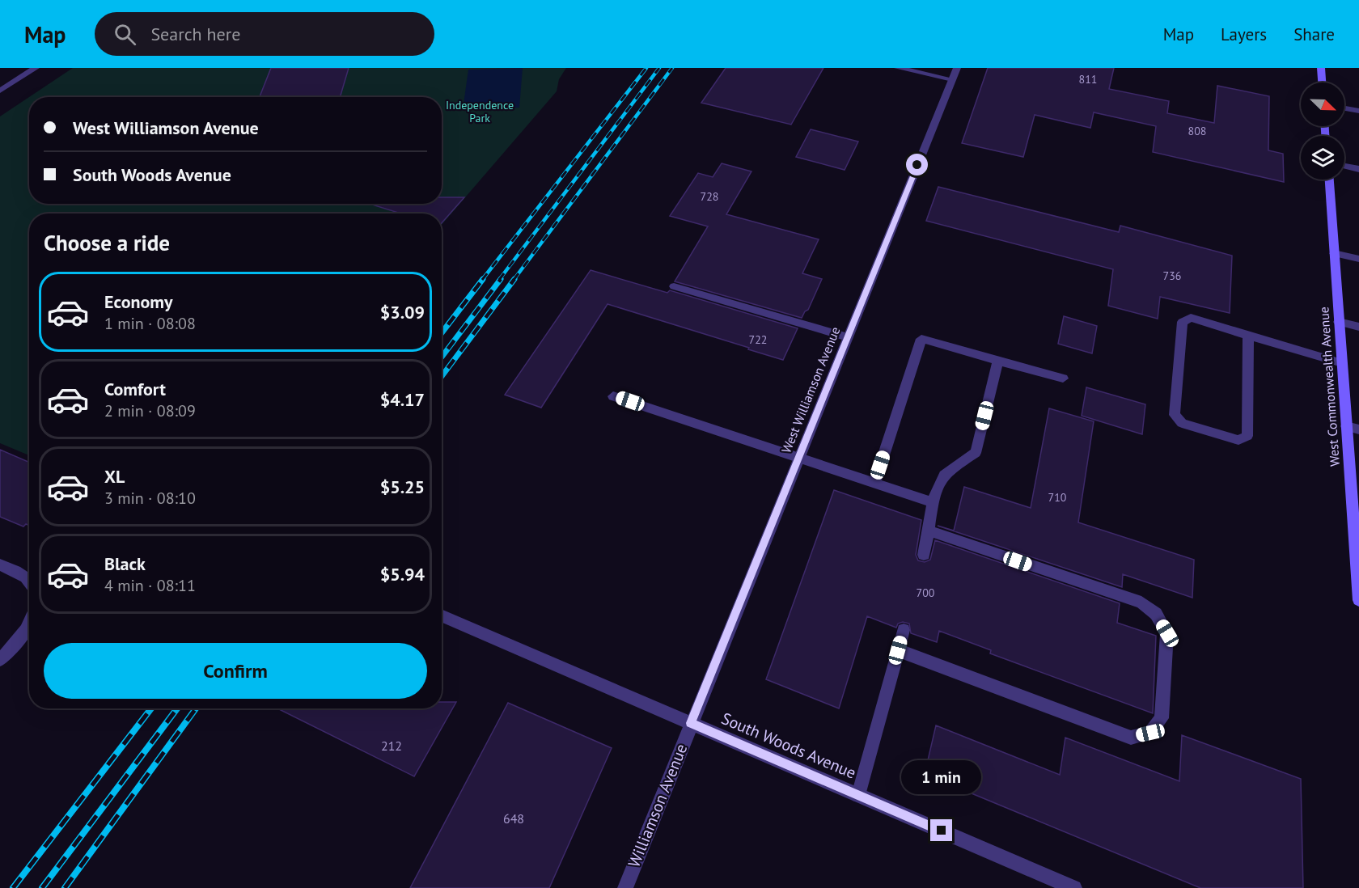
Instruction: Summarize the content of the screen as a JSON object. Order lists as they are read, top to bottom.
{
  "streets": {
    "main road": ["West Commonwealth Avenue"],
    "street": ["West Williamson Avenue", "South Woods Avenue", "Williamson Avenue"]
  },
  "crossings": [
    ["West Williamson Avenue", "South Woods Avenue"],
    ["West Williamson Avenue", "Williamson Avenue"],
    ["South Woods Avenue", "Williamson Avenue"]
  ],
  "parks": ["Independence Park"],
  "house_numbers": [
    "811",
    "808",
    "728",
    "736",
    "722",
    "710",
    "700",
    "212",
    "648"
  ],
  "north": "bottom right",
  "page": {
    "header": "Map",
    "search": "Search here",
    "nav": ["Map", "Layers", "Share"],
    "banner": ["West Williamson Avenue", "South Woods Avenue"],
    "heading": "Choose a ride",
    "list": [
      {
        "name": "Economy",
        "note": "1 min · 08:08",
        "value": "$3.09"
      },
      {
        "name": "Comfort",
        "note": "2 min · 08:09",
        "value": "$4.17"
      },
      {
        "name": "XL",
        "note": "3 min · 08:10",
        "value": "$5.25"
      },
      {
        "name": "Black",
        "note": "4 min · 08:11",
        "value": "$5.94"
      }
    ],
    "buttons": "Confirm",
    "bubble": "1 min"
  }
}
